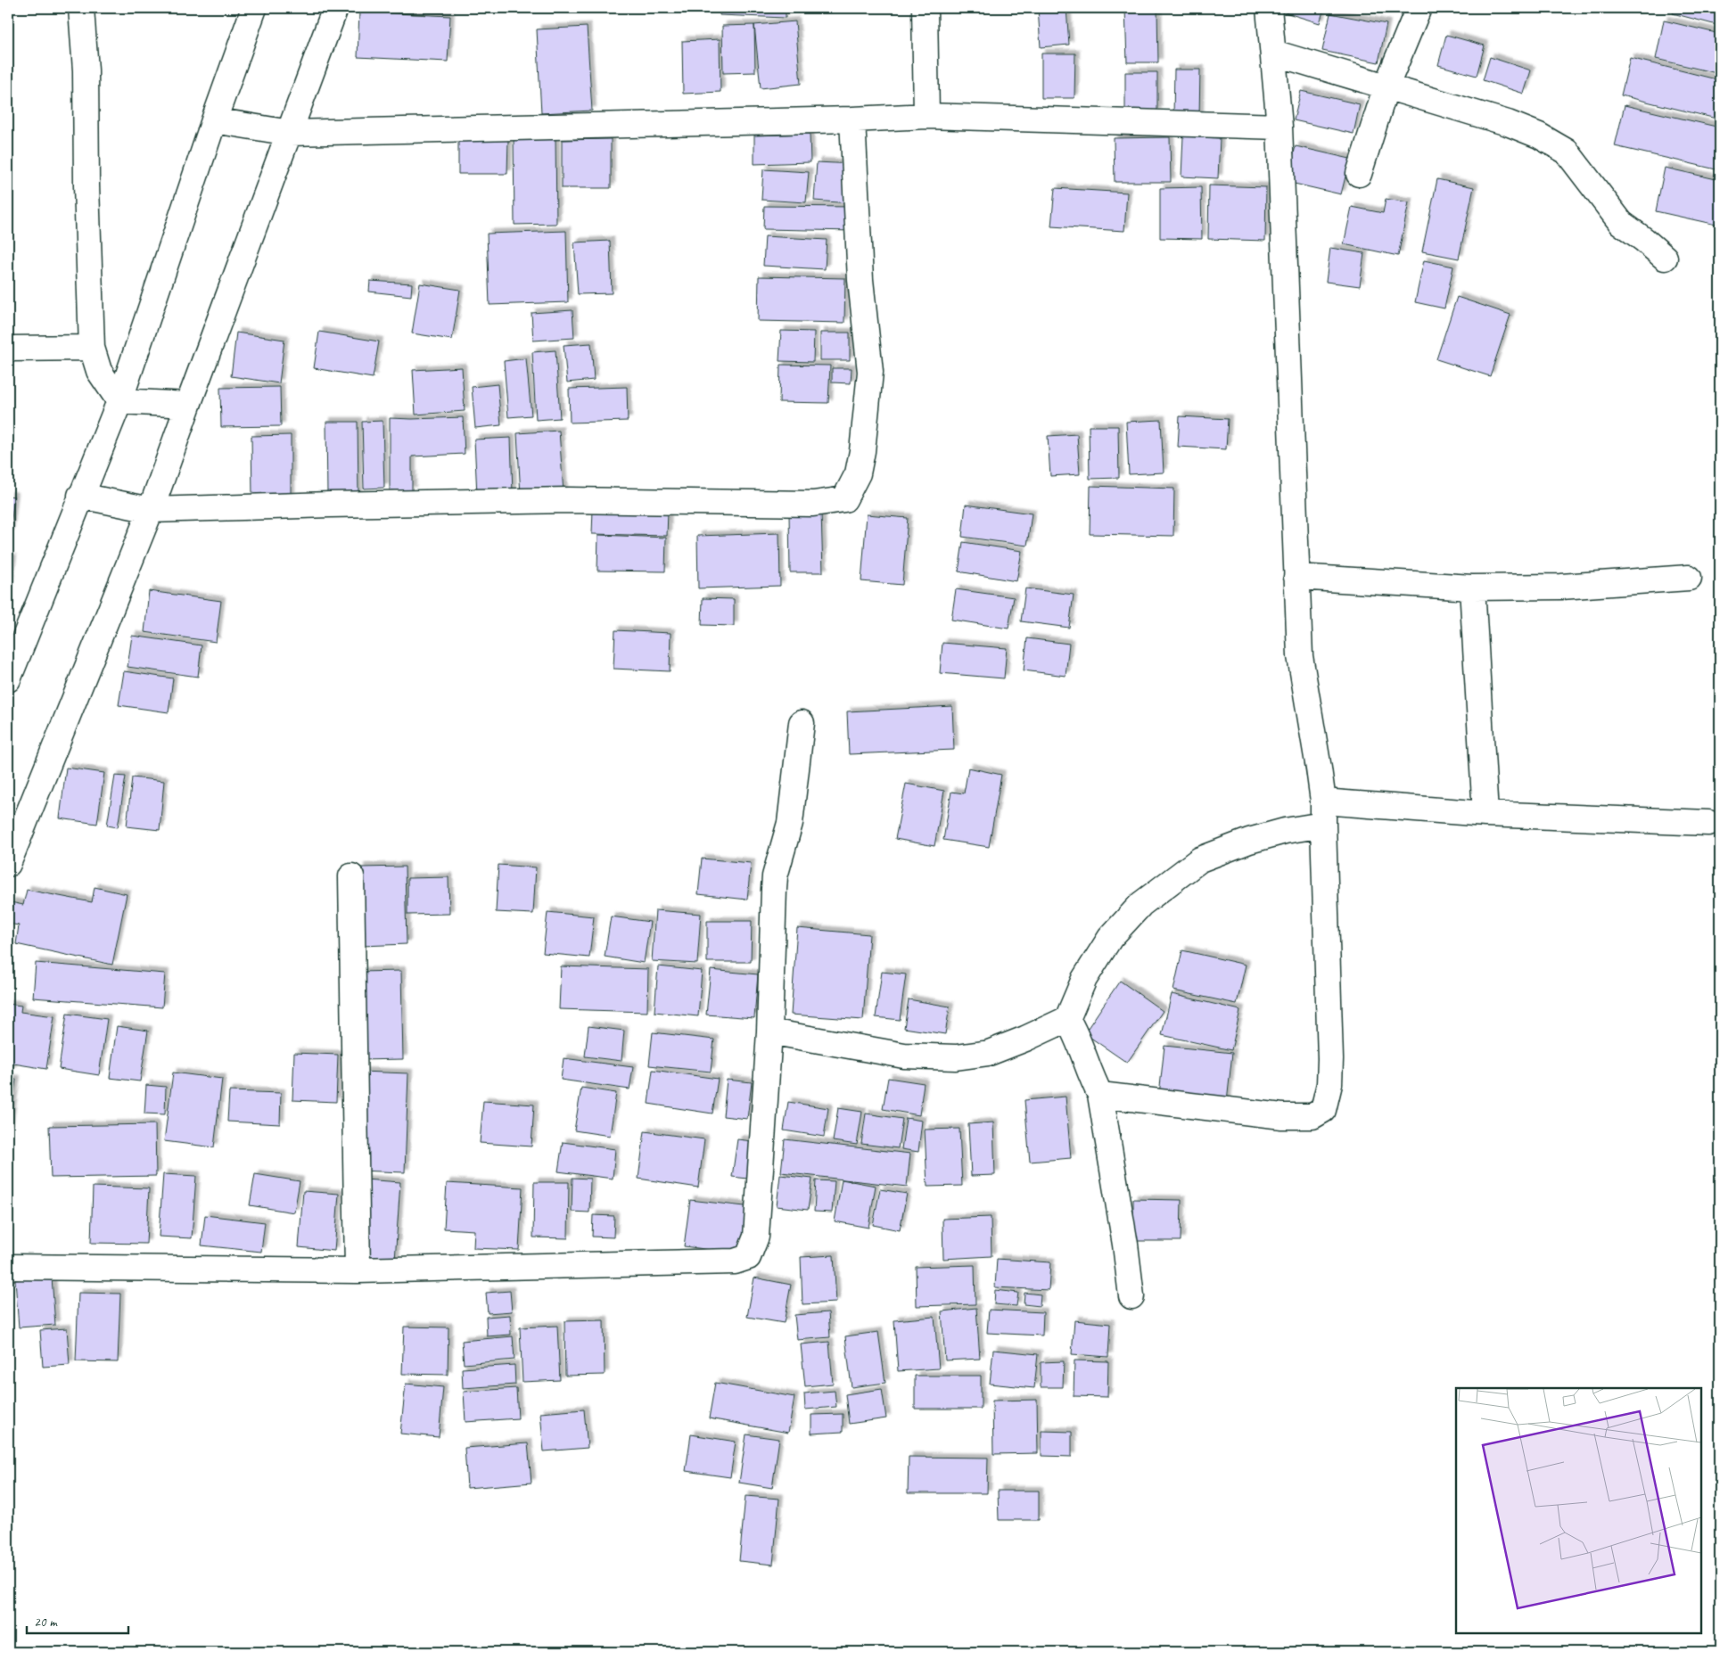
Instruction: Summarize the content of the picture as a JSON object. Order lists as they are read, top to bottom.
{
  "scale_bar": "20 m"
}
